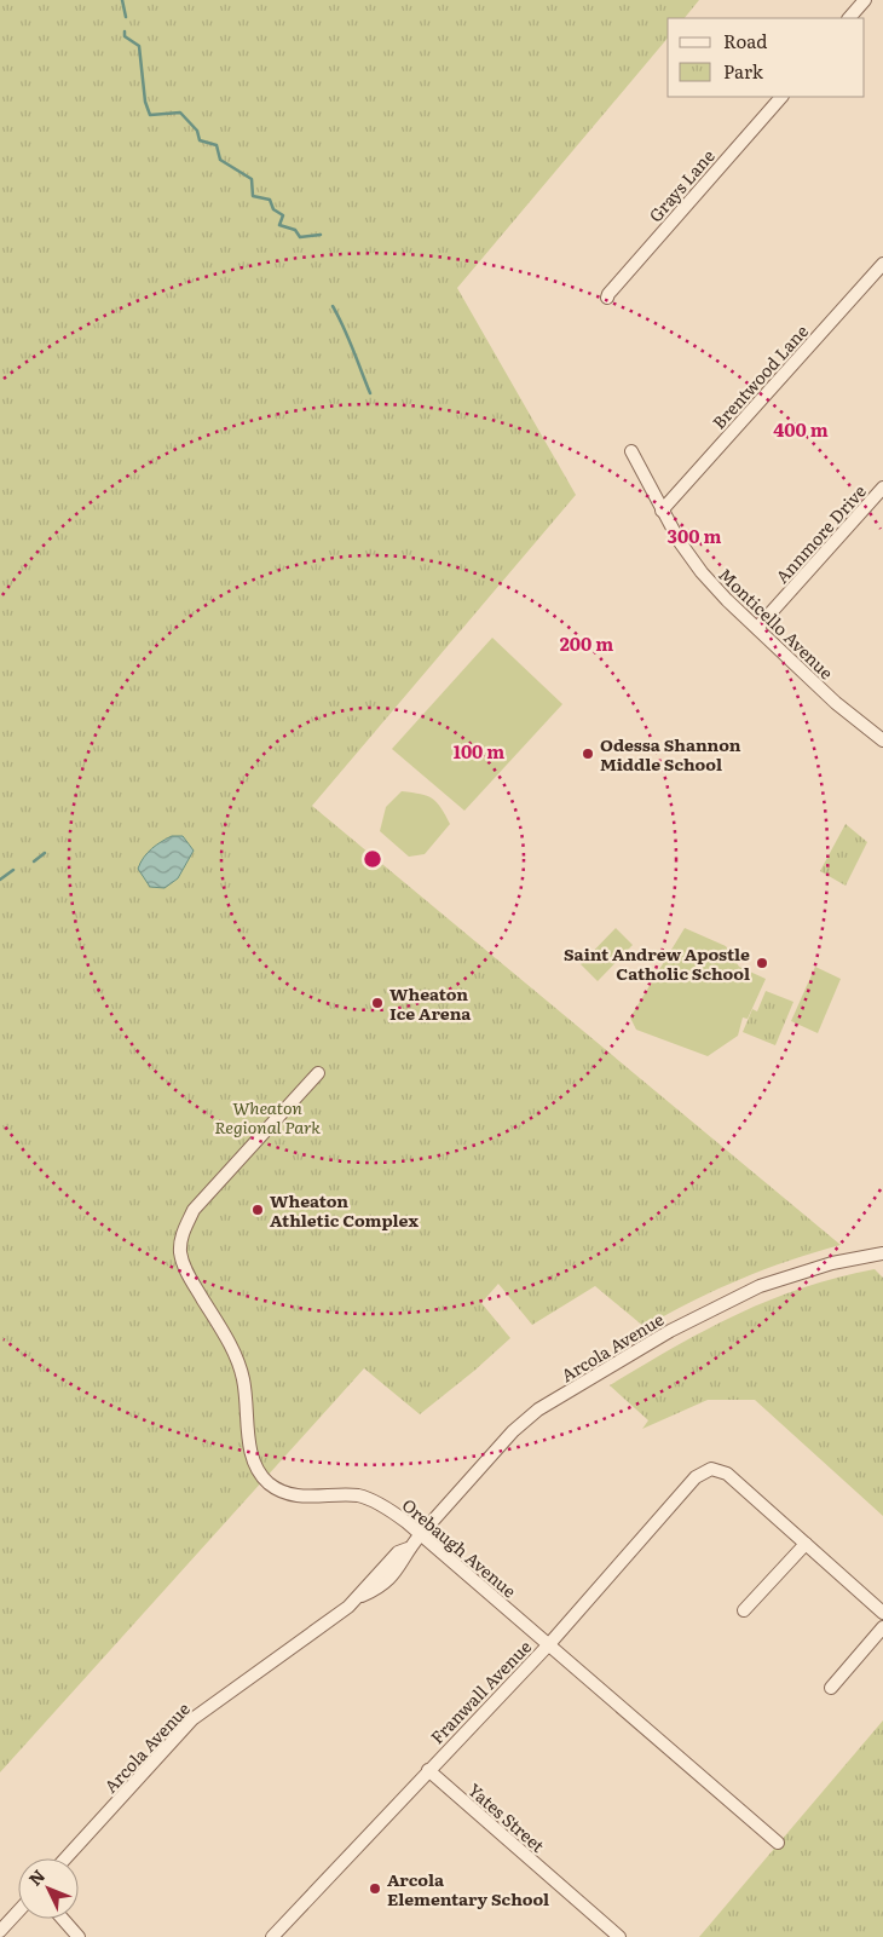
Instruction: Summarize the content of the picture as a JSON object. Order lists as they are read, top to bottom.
{
  "streets": {
    "street": [
      "Grays Lane",
      "Brentwood Lane",
      "Annmore Drive",
      "Monticello Avenue",
      "Arcola Avenue",
      "Orebaugh Avenue",
      "Franwall Avenue",
      "Yates Street"
    ]
  },
  "crossings": [
    ["Brentwood Lane", "Monticello Avenue"],
    ["Annmore Drive", "Monticello Avenue"],
    ["Arcola Avenue", "Orebaugh Avenue"],
    ["Orebaugh Avenue", "Franwall Avenue"],
    ["Franwall Avenue", "Yates Street"]
  ],
  "parks": ["Wheaton Regional Park"],
  "places": [
    "Odessa Shannon Middle School",
    "Saint Andrew Apostle Catholic School",
    "Wheaton Ice Arena",
    "Wheaton Athletic Complex",
    "Arcola Elementary School"
  ],
  "legend": ["Road", "Park"],
  "north": "top left",
  "rings": [
    "400 m",
    "300 m",
    "200 m",
    "100 m"
  ]
}
